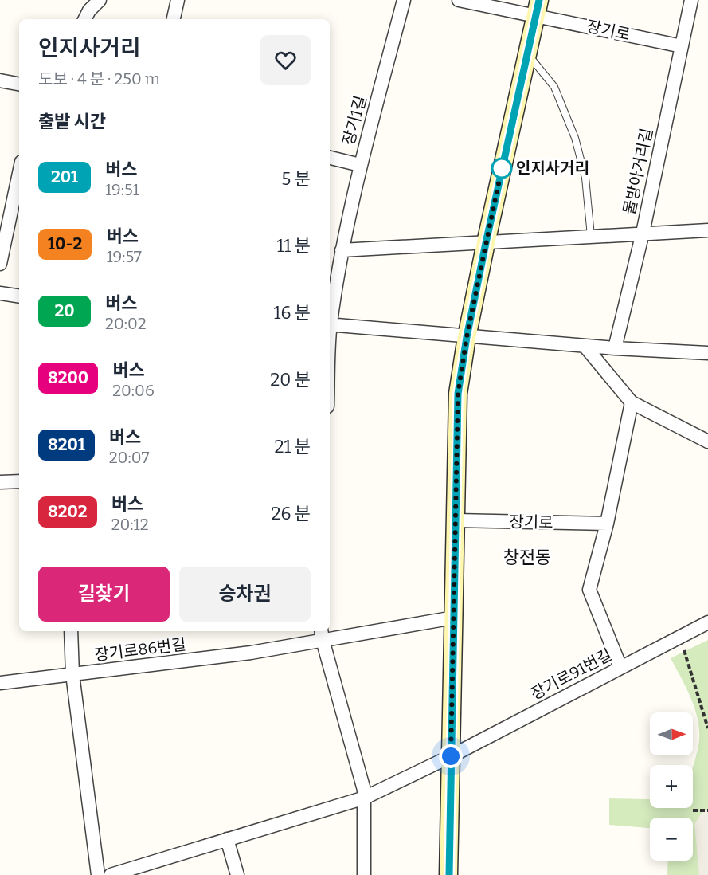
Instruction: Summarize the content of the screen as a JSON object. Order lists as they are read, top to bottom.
{
  "streets": {
    "street": [
      "장기로",
      "장기1길",
      "물방아거리길",
      "장기로86번길",
      "장기로91번길"
    ]
  },
  "crossings": [
    ["장기로", "물방아거리길"]
  ],
  "districts": ["창전동"],
  "places": ["인지사거리"],
  "lines": ["bus line 201"],
  "north": "right",
  "page": {
    "heading": [
      ["인지사거리", "도보 · 4 분 · 250 m"],
      "출발 시간"
    ],
    "list": [
      {
        "mark": "201",
        "name": "버스",
        "note": "19:51",
        "value": "5 분"
      },
      {
        "mark": "10-2",
        "name": "버스",
        "note": "19:57",
        "value": "11 분"
      },
      {
        "mark": "20",
        "name": "버스",
        "note": "20:02",
        "value": "16 분"
      },
      {
        "mark": "8200",
        "name": "버스",
        "note": "20:06",
        "value": "20 분"
      },
      {
        "mark": "8201",
        "name": "버스",
        "note": "20:07",
        "value": "21 분"
      },
      {
        "mark": "8202",
        "name": "버스",
        "note": "20:12",
        "value": "26 분"
      }
    ],
    "buttons": ["길찾기", "승차권"],
    "map_buttons": ["+", "−"]
  }
}
